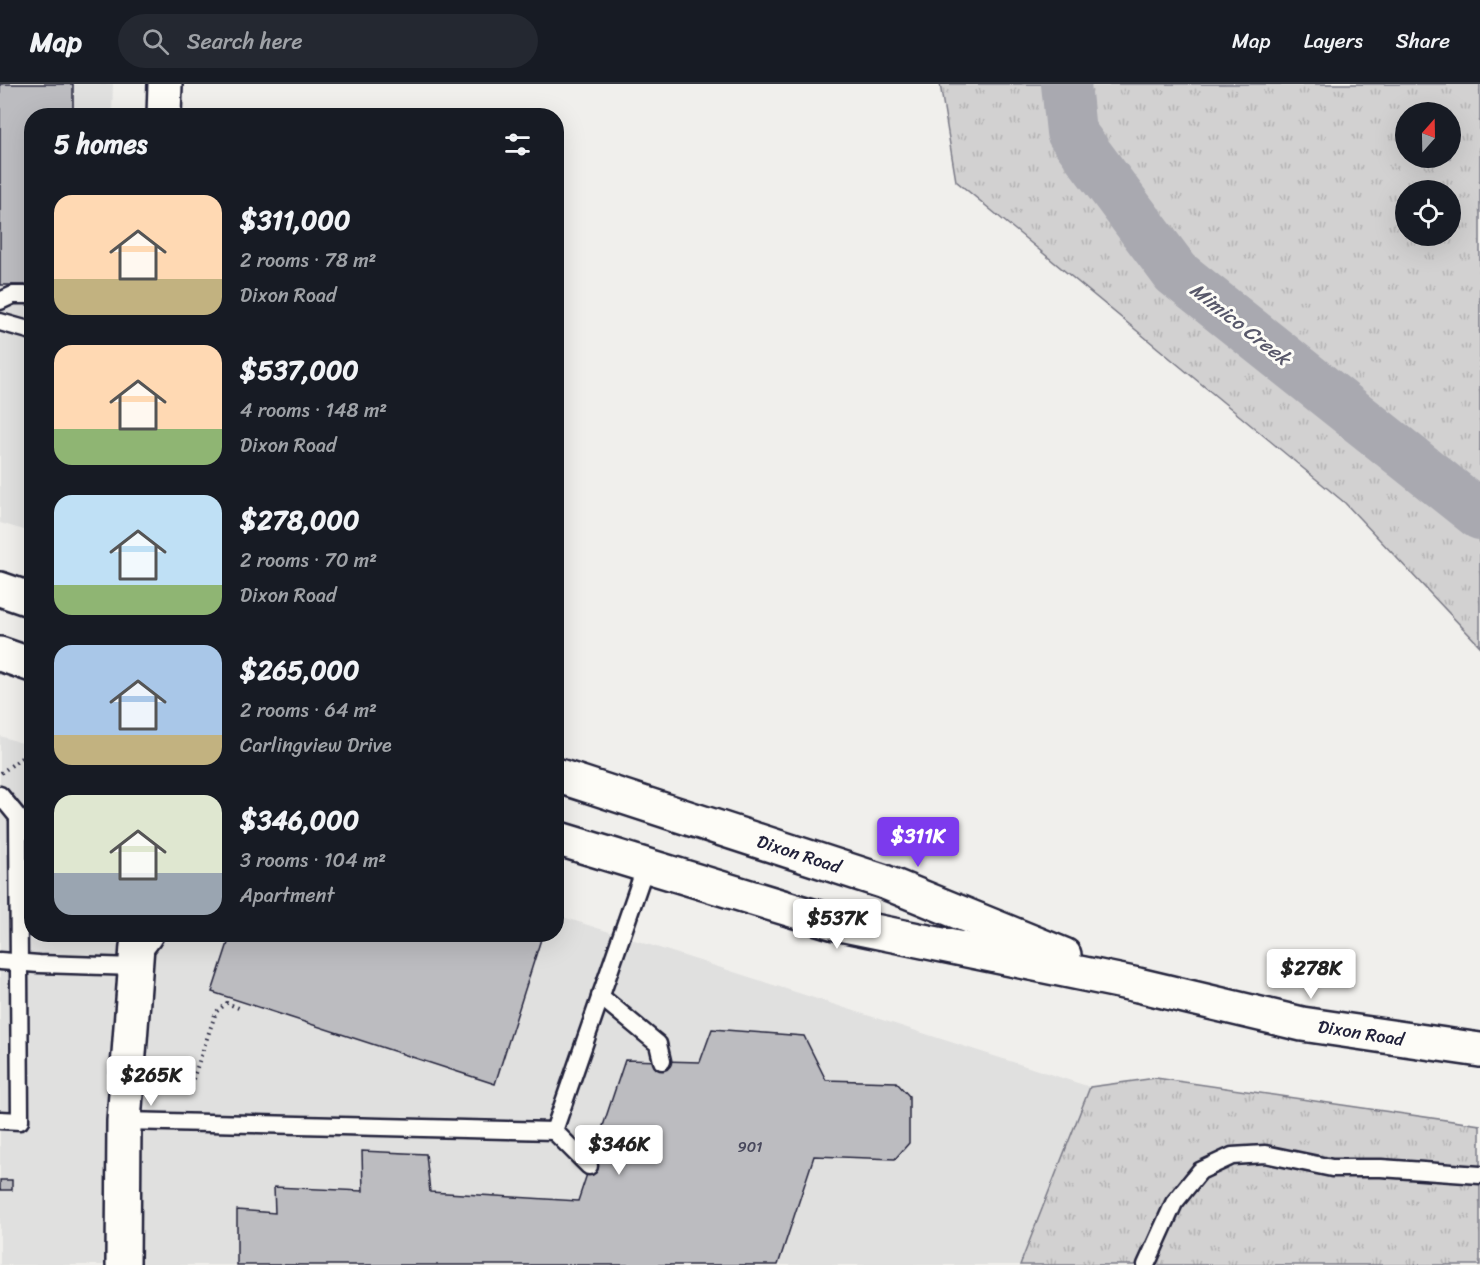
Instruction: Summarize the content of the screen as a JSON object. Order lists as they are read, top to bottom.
{
  "streets": {
    "main road": ["Dixon Road"]
  },
  "water": ["Mimico Creek"],
  "house_numbers": ["901"],
  "north": "top",
  "page": {
    "header": "Map",
    "search": "Search here",
    "nav": ["Map", "Layers", "Share"],
    "heading": "5 homes",
    "list": [
      {
        "name": "$311,000",
        "note": "2 rooms · 78 m² · Dixon Road"
      },
      {
        "name": "$537,000",
        "note": "4 rooms · 148 m² · Dixon Road"
      },
      {
        "name": "$278,000",
        "note": "2 rooms · 70 m² · Dixon Road"
      },
      {
        "name": "$265,000",
        "note": "2 rooms · 64 m² · Carlingview Drive"
      },
      {
        "name": "$346,000",
        "note": "3 rooms · 104 m² · Apartment"
      }
    ],
    "price": [
      "$311K",
      "$537K",
      "$278K",
      "$265K",
      "$346K"
    ]
  }
}
